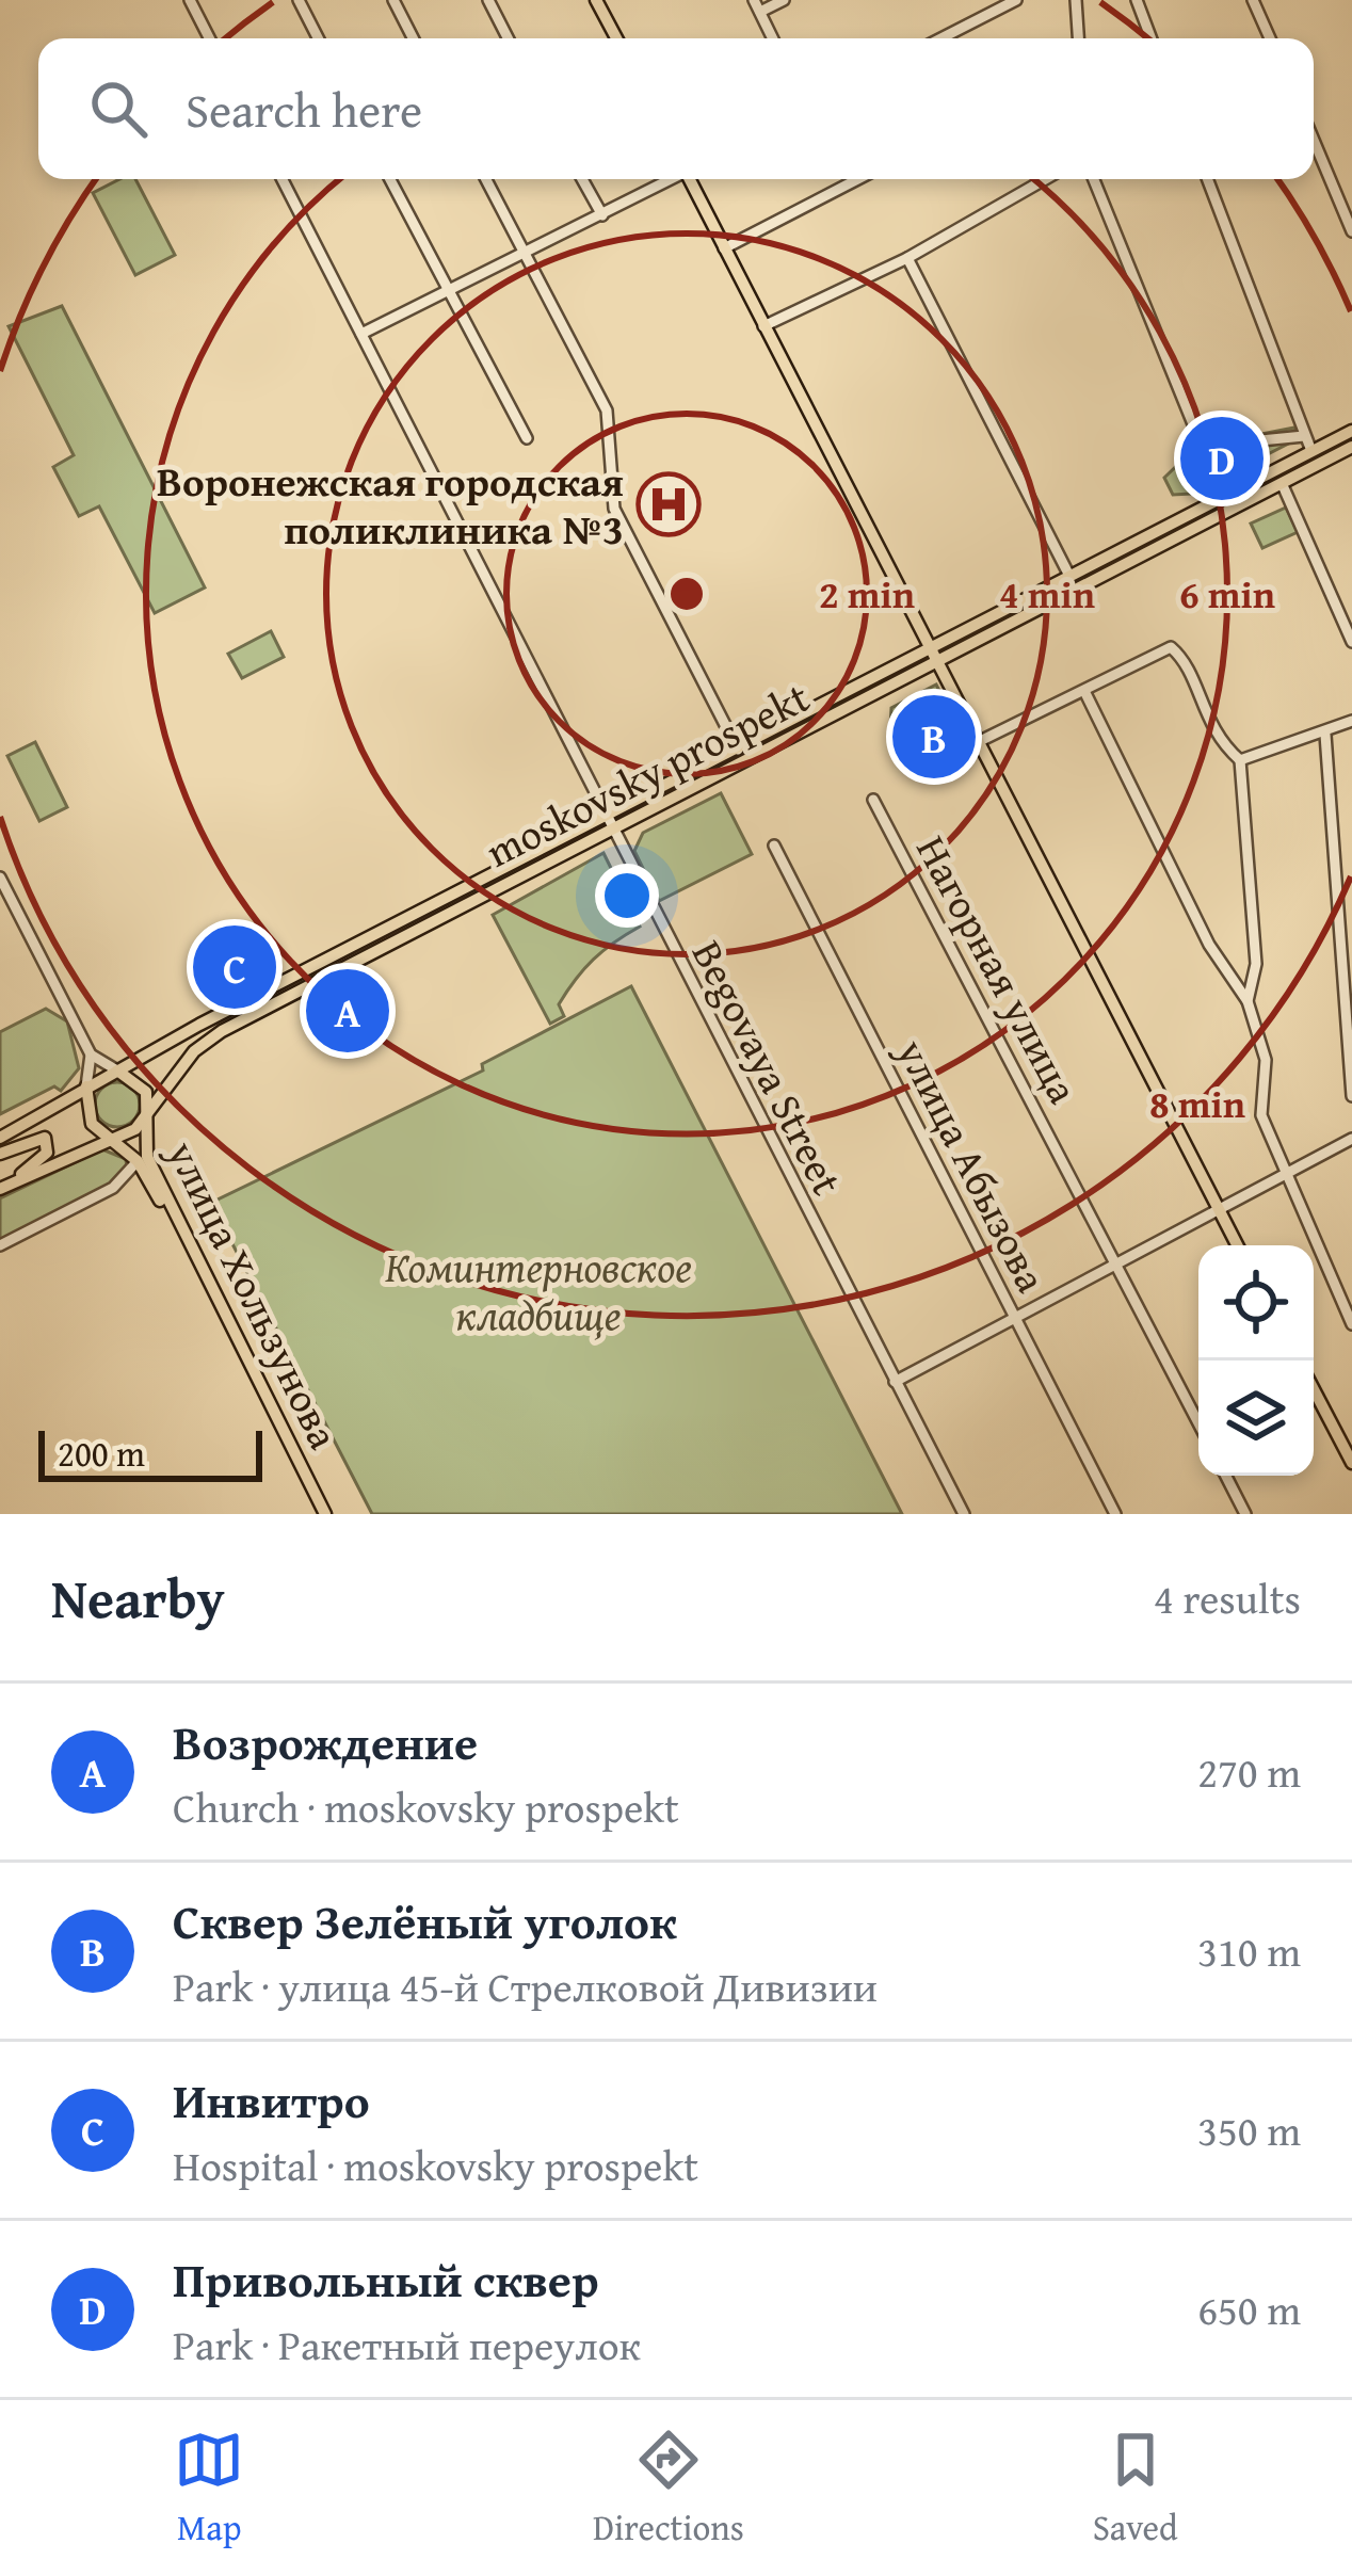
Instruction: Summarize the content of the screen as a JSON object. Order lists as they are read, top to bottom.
{
  "streets": {
    "main road": ["moskovsky prospekt", "улица Хользунова"],
    "street": ["Нагорная улица", "Begovaya Street", "улица Абызова"]
  },
  "crossings": [
    ["moskovsky prospekt", "Begovaya Street"],
    ["moskovsky prospekt", "улица Хользунова"]
  ],
  "parks": ["Коминтерновское кладбище"],
  "places": {
    "hospital": ["Воронежская городская поликлиника №3"]
  },
  "scale_bar": "200 m",
  "page": {
    "search": "Search here",
    "pins": [
      "D",
      "B",
      "C",
      "A"
    ],
    "scale": "200 m",
    "heading": ["Nearby", "4 results"],
    "list": [
      {
        "mark": "A",
        "name": "Возрождение",
        "note": "Church · moskovsky prospekt",
        "value": "270 m"
      },
      {
        "mark": "B",
        "name": "Сквер Зелёный уголок",
        "note": "Park · улица 45-й Стрелковой Дивизии",
        "value": "310 m"
      },
      {
        "mark": "C",
        "name": "Инвитро",
        "note": "Hospital · moskovsky prospekt",
        "value": "350 m"
      },
      {
        "mark": "D",
        "name": "Привольный сквер",
        "note": "Park · Ракетный переулок",
        "value": "650 m"
      }
    ],
    "nav": ["Map", "Directions", "Saved"]
  },
  "rings": [
    "2 min",
    "4 min",
    "6 min",
    "8 min"
  ]
}
